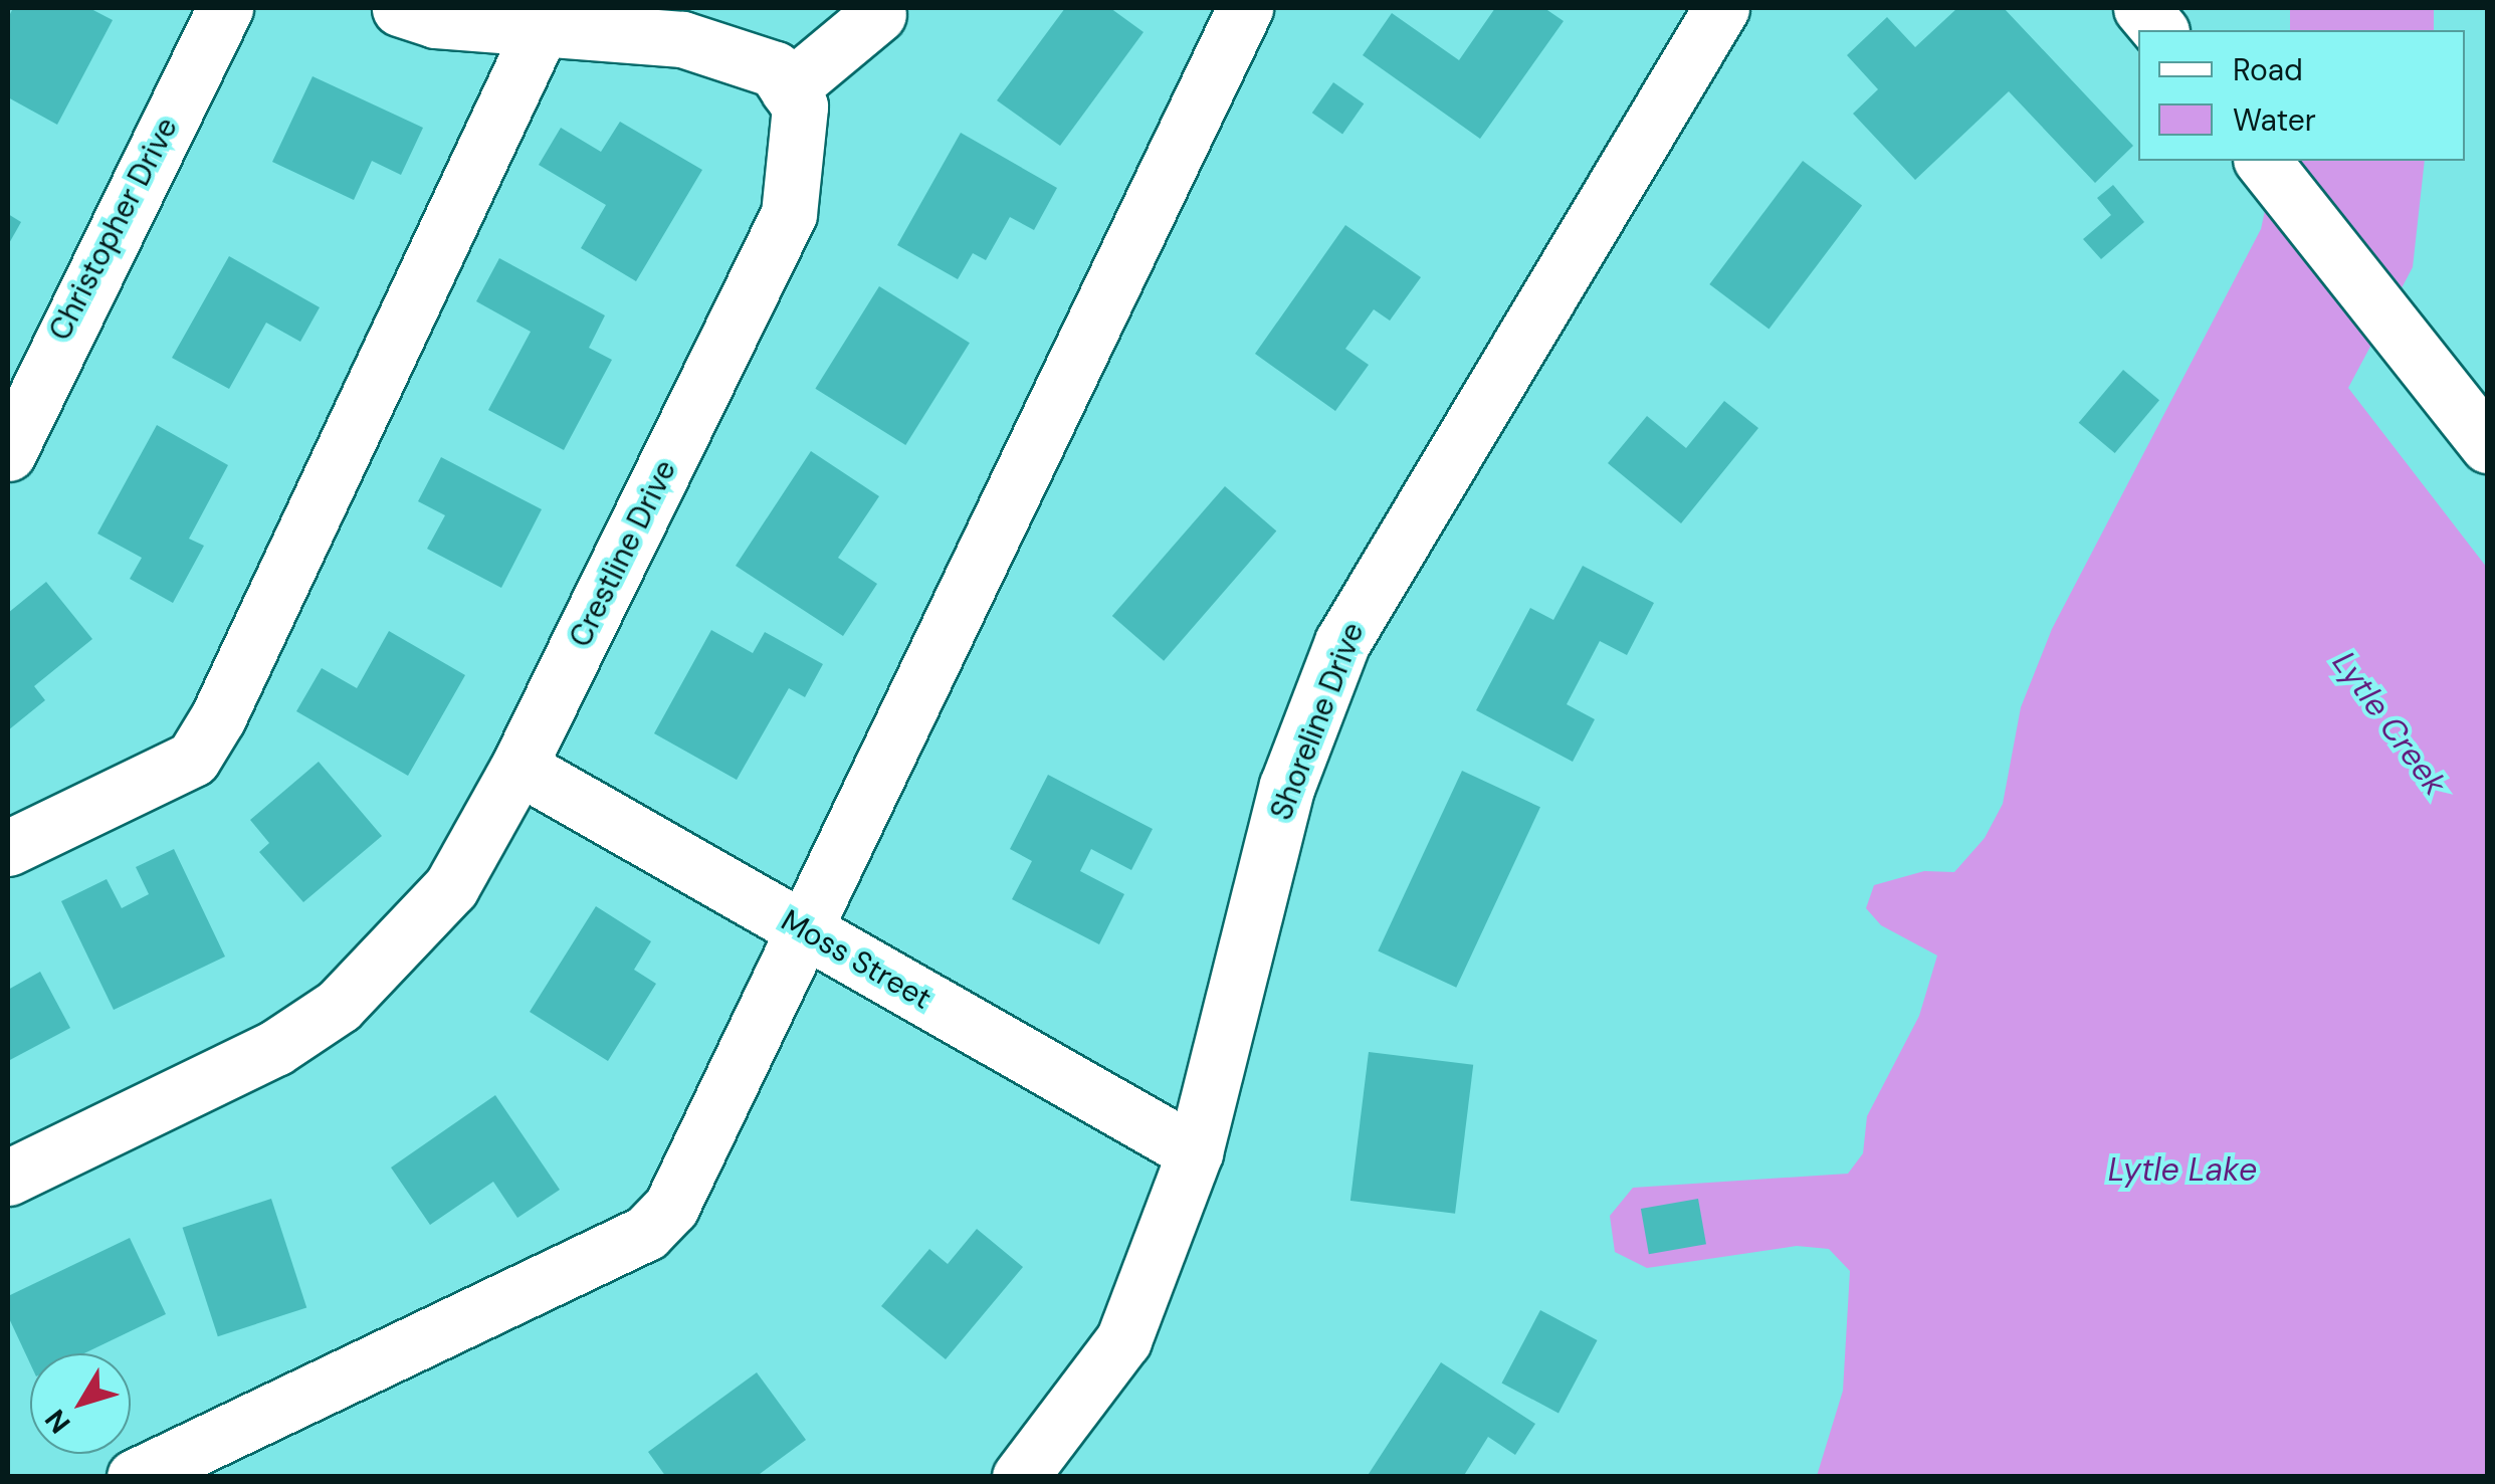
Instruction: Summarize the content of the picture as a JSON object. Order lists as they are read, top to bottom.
{
  "streets": {
    "street": [
      "Christopher Drive",
      "Crestline Drive",
      "Shoreline Drive",
      "Moss Street"
    ]
  },
  "crossings": [
    ["Crestline Drive", "Moss Street"],
    ["Shoreline Drive", "Moss Street"]
  ],
  "water": ["Lytle Creek", "Lytle Lake"],
  "legend": ["Road", "Water"],
  "north": "bottom left"
}
